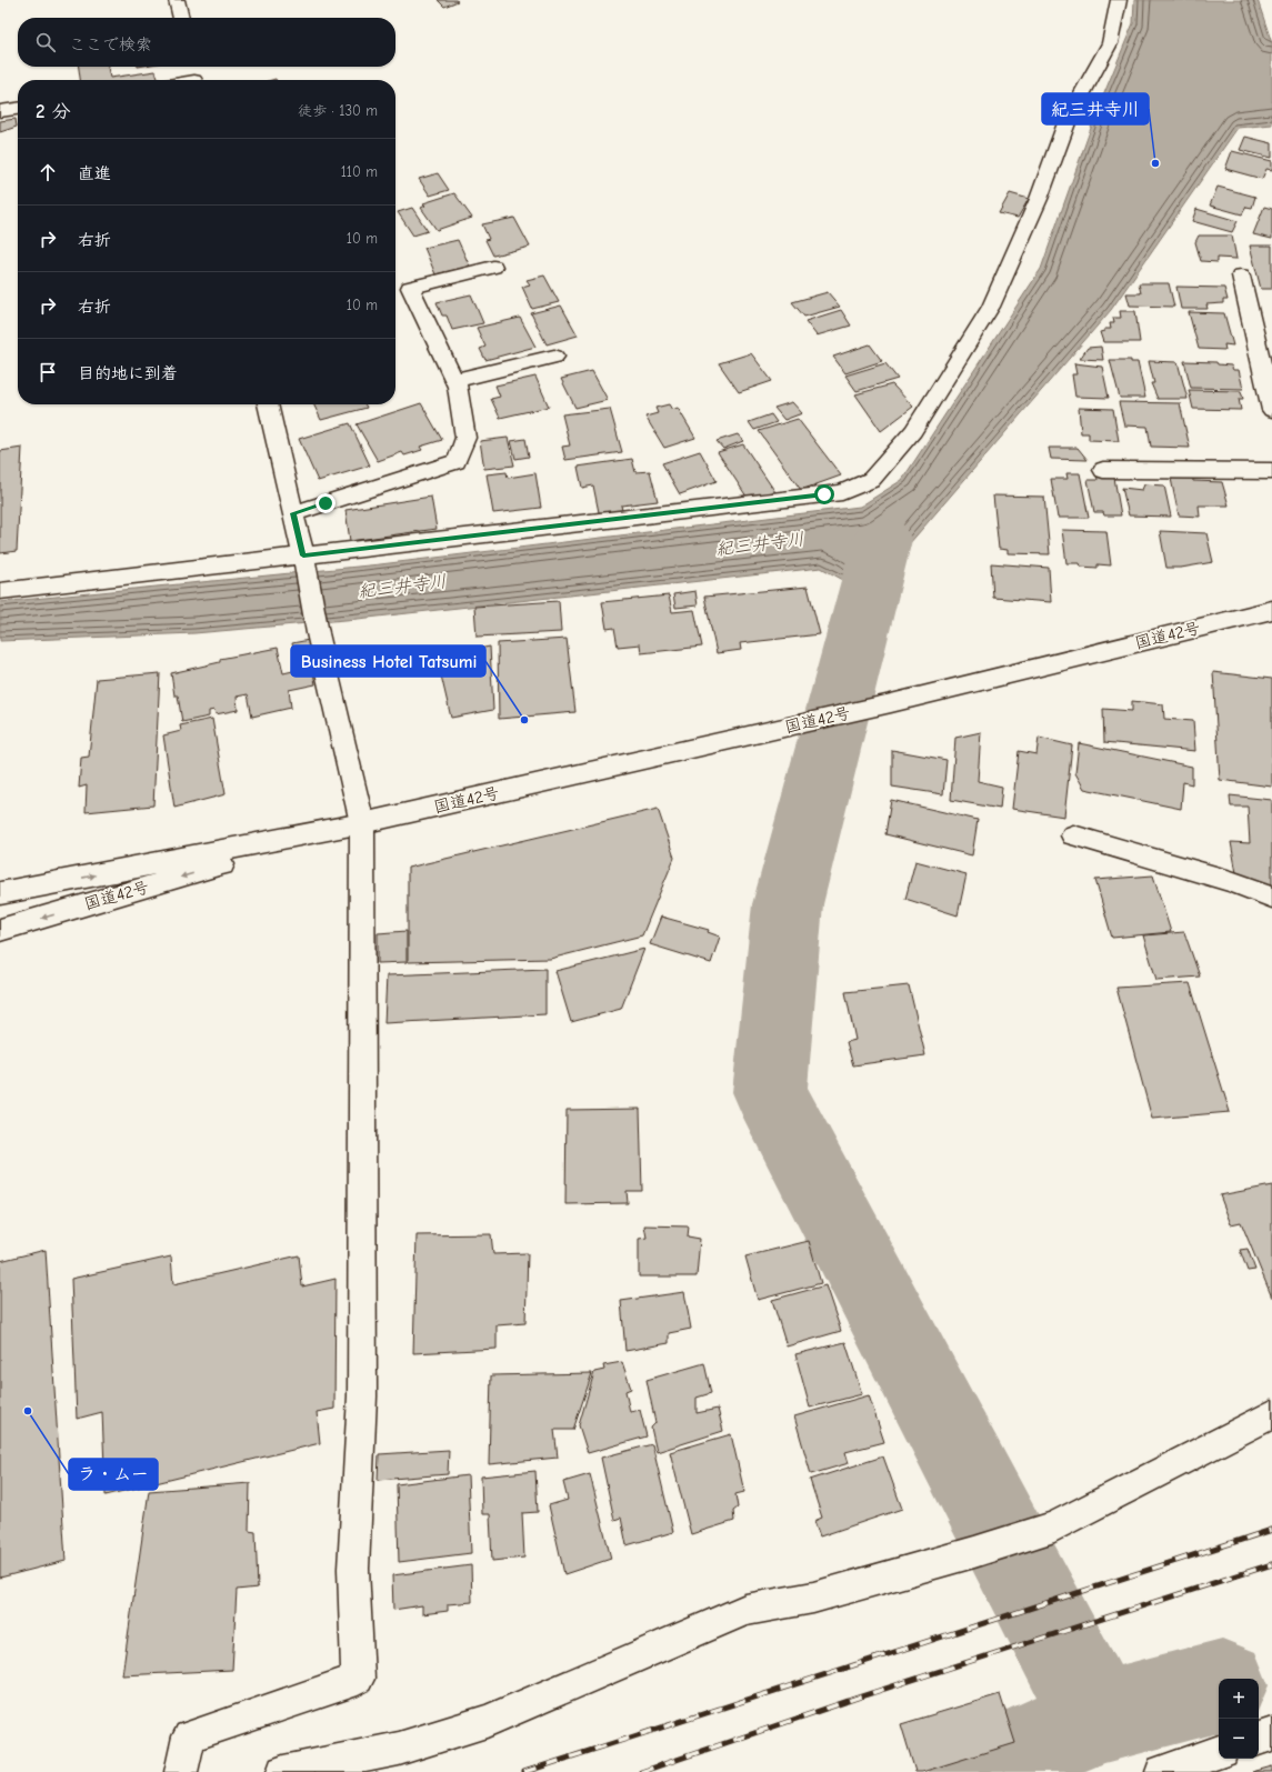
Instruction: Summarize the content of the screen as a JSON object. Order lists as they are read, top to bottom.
{
  "streets": {
    "main road": ["国道42号"]
  },
  "water": ["紀三井寺川"],
  "places": ["紀三井寺川", "Business Hotel Tatsumi", "ラ・ムー"],
  "page": {
    "search": "ここで検索",
    "heading": ["2 分", "徒歩 · 130 m"],
    "list": [
      ["直進", "110 m"],
      ["右折", "10 m"],
      ["右折", "10 m"],
      "目的地に到着"
    ],
    "map_buttons": ["+", "−"]
  }
}
